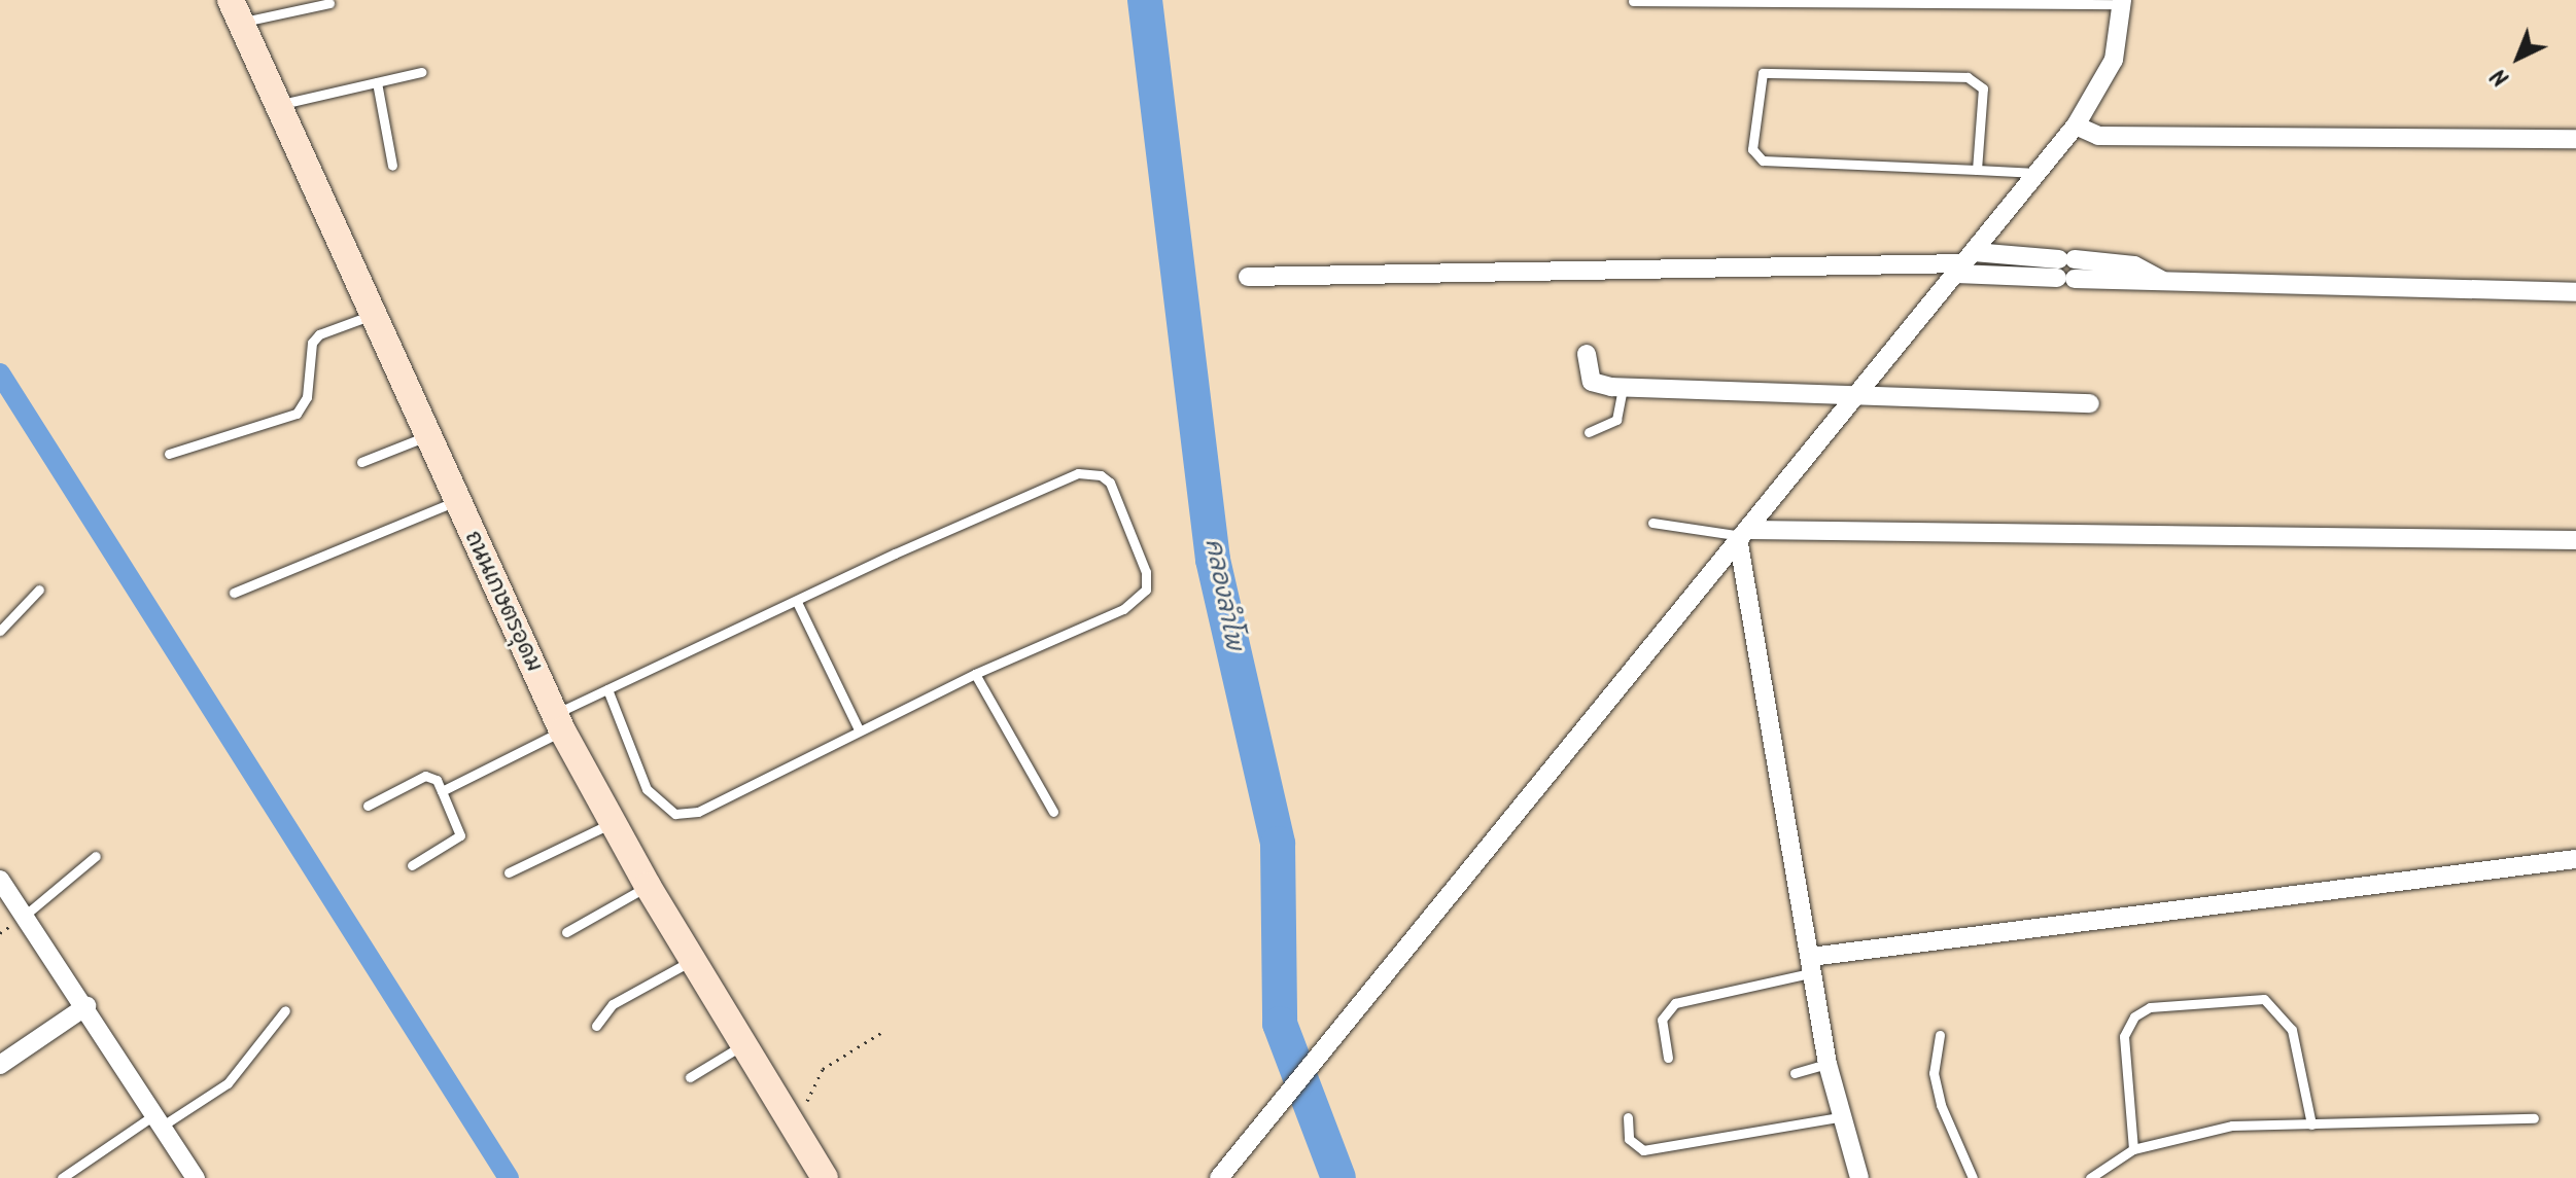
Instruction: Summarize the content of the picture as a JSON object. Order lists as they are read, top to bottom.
{
  "streets": {
    "street": ["ถนนเกษตรอุดม"]
  },
  "water": ["คลองลำโพ"],
  "north": "bottom left"
}
